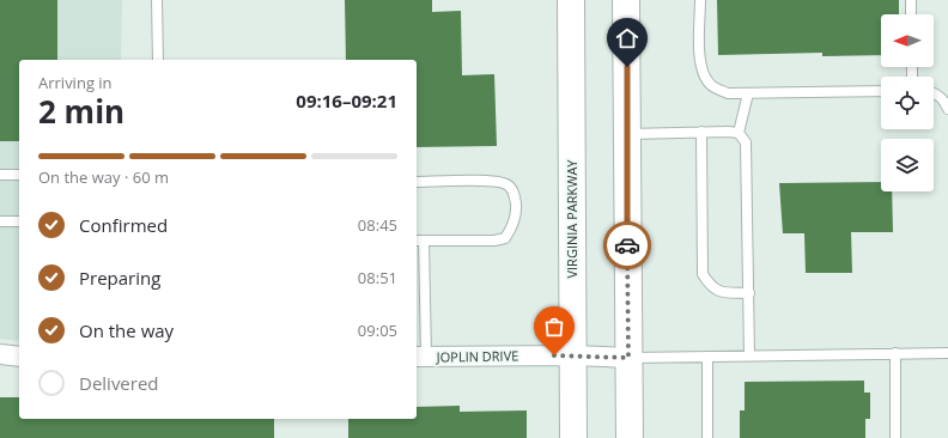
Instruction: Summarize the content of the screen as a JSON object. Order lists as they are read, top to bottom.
{
  "streets": {
    "main road": ["VIRGINIA PARKWAY"],
    "street": ["JOPLIN DRIVE"]
  },
  "crossings": [
    ["VIRGINIA PARKWAY", "JOPLIN DRIVE"]
  ],
  "north": "left",
  "page": {
    "heading": ["2 min", "Arriving in", "09:16–09:21"],
    "bar": "On the way · 60 m",
    "list": [
      ["Confirmed", "08:45"],
      ["Preparing", "08:51"],
      ["On the way", "09:05"],
      "Delivered"
    ]
  }
}
